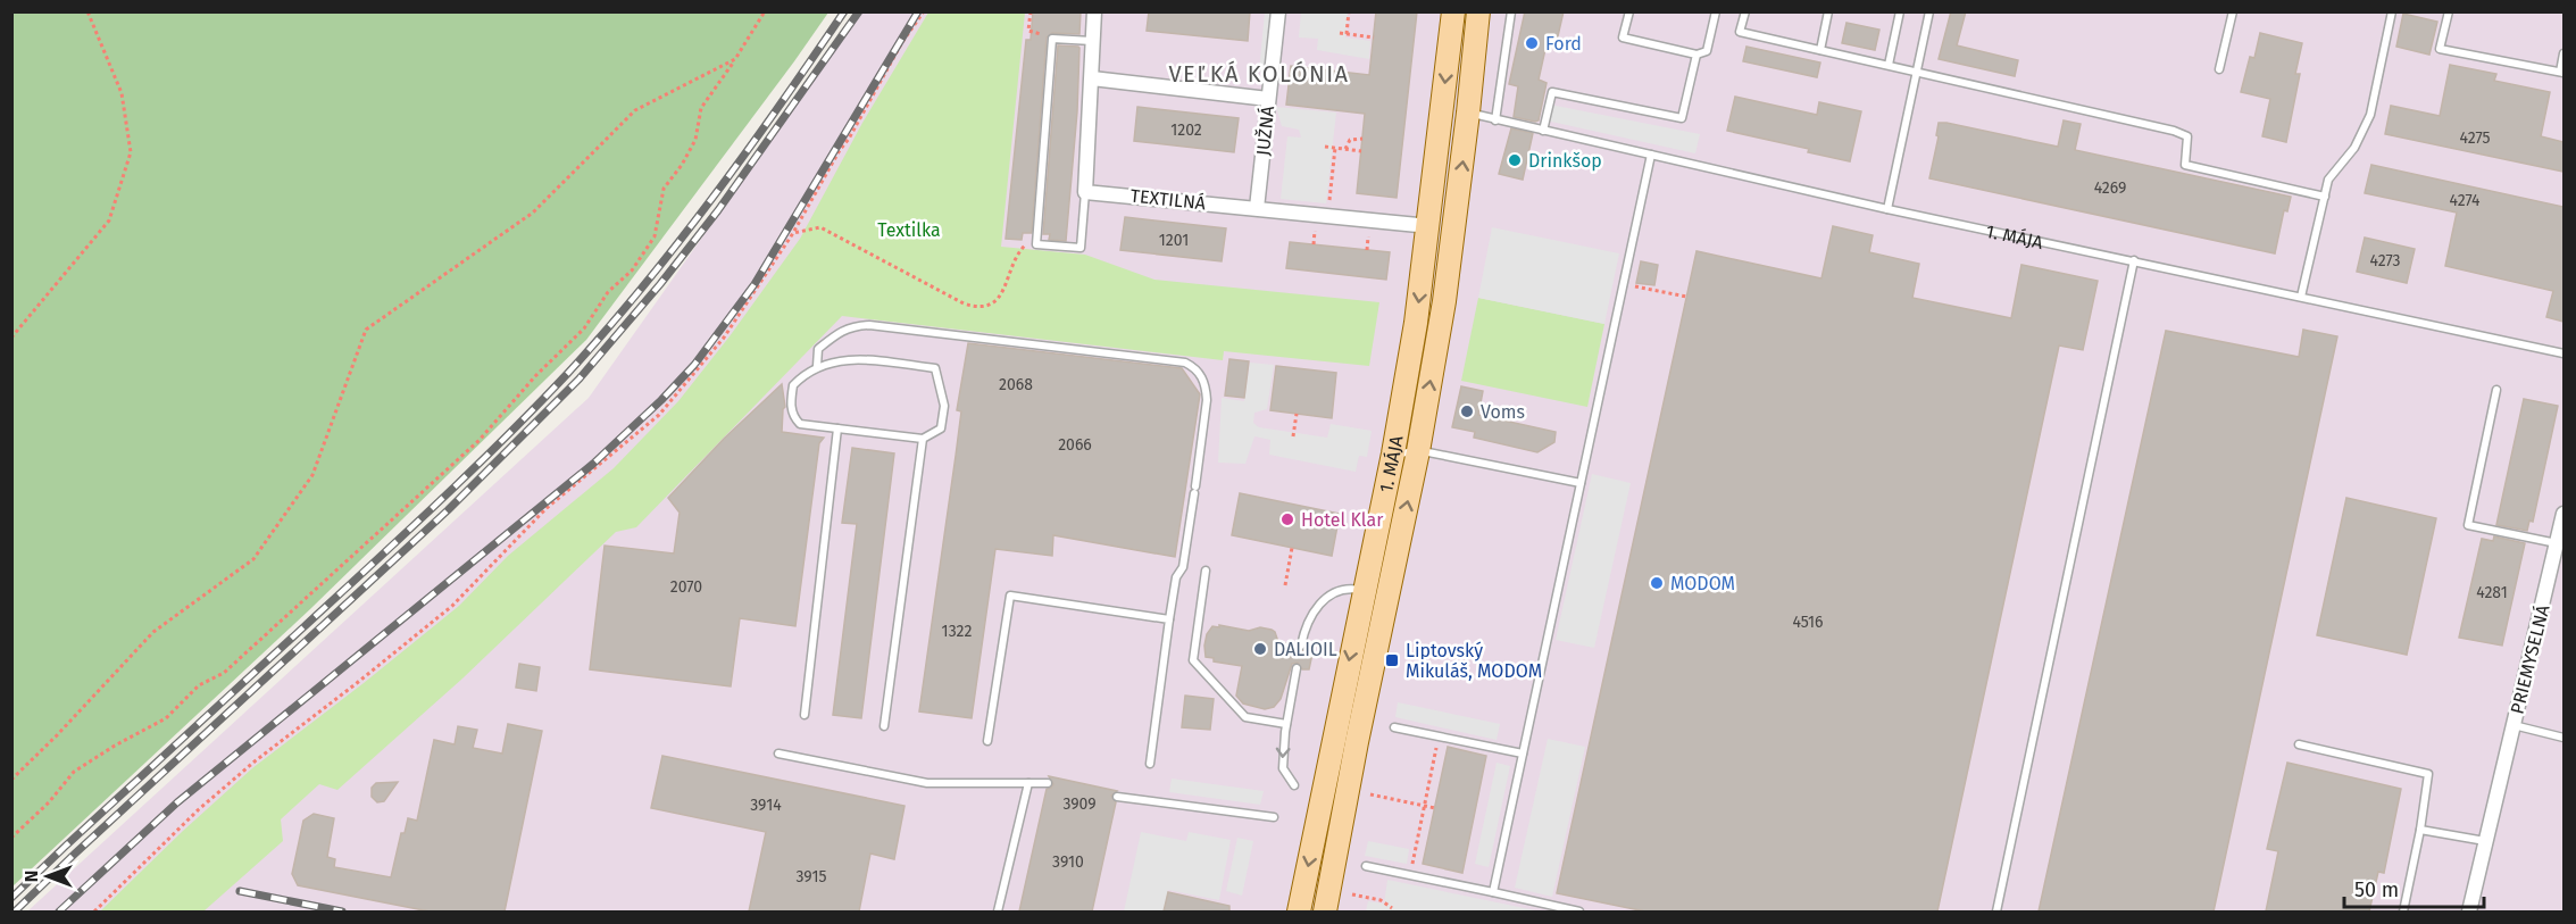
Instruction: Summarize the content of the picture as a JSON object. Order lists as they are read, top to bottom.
{
  "streets": {
    "main road": ["1. MÁJA"],
    "street": ["JUŽNÁ", "TEXTILNÁ", "PRIEMYSELNÁ"]
  },
  "crossings": [
    ["JUŽNÁ", "TEXTILNÁ"],
    ["TEXTILNÁ", "1. MÁJA"]
  ],
  "districts": ["VEĽKÁ KOLÓNIA"],
  "parks": ["Textilka"],
  "places": {
    "other": [
      "Ford",
      "Drinkšop",
      "Voms",
      "Hotel Klar",
      "MODOM",
      "DALIOIL"
    ],
    "transit": ["Liptovský Mikuláš, MODOM"]
  },
  "house_numbers": [
    "1202",
    "4275",
    "4269",
    "4274",
    "1201",
    "4273",
    "2068",
    "2066",
    "2070",
    "4281",
    "4516",
    "1322",
    "3909",
    "3914",
    "3910",
    "3915"
  ],
  "scale_bar": "50 m",
  "north": "left"
}
